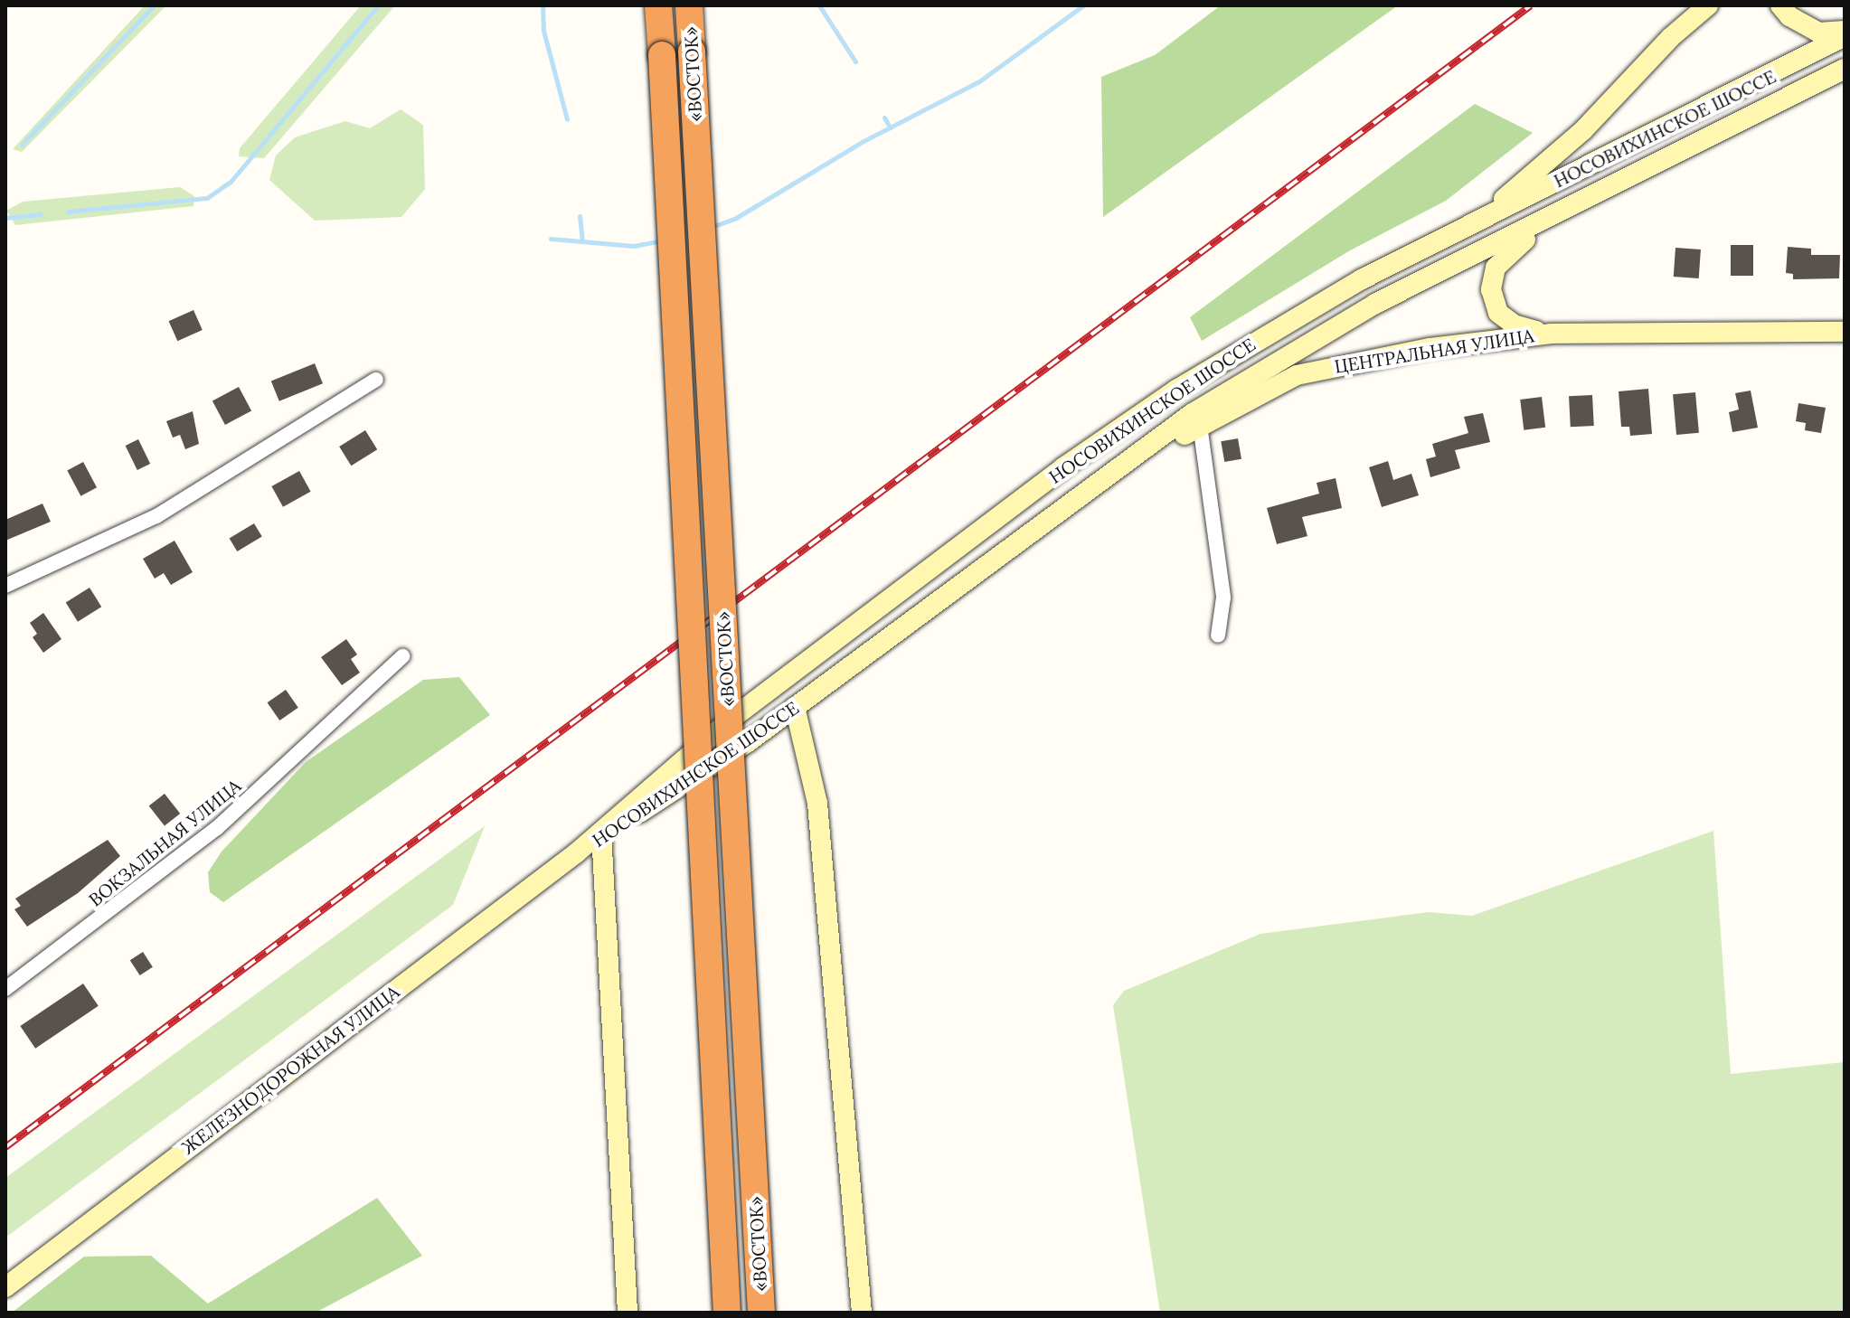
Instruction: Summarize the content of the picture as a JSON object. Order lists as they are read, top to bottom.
{
  "streets": {
    "highway": ["«ВОСТОК»"],
    "main road": ["НОСОВИХИНСКОЕ ШОССЕ", "ЦЕНТРАЛЬНАЯ УЛИЦА", "ЖЕЛЕЗНОДОРОЖНАЯ УЛИЦА"],
    "street": ["ВОКЗАЛЬНАЯ УЛИЦА"]
  },
  "crossings": [
    ["НОСОВИХИНСКОЕ ШОССЕ", "ЦЕНТРАЛЬНАЯ УЛИЦА"],
    ["НОСОВИХИНСКОЕ ШОССЕ", "ЖЕЛЕЗНОДОРОЖНАЯ УЛИЦА"]
  ]
}
